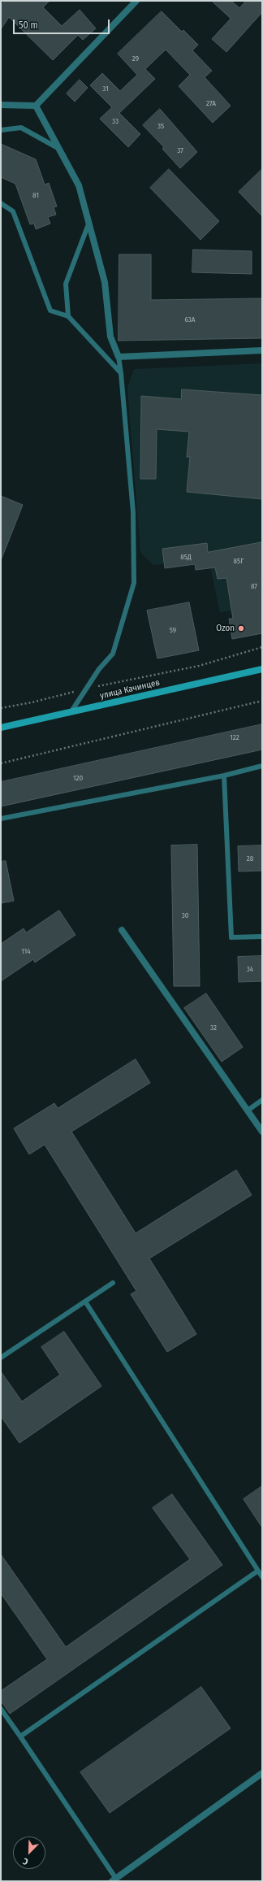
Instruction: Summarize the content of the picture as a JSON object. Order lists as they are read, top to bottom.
{
  "streets": {
    "main road": ["улица Качинцев"]
  },
  "places": ["Ozon"],
  "house_numbers": [
    "29",
    "31",
    "27А",
    "33",
    "35",
    "37",
    "81",
    "63А",
    "85Д",
    "85Г",
    "87",
    "59",
    "122",
    "120",
    "28",
    "30",
    "114",
    "34",
    "32"
  ],
  "scale_bar": "50 m",
  "north": "bottom left"
}
